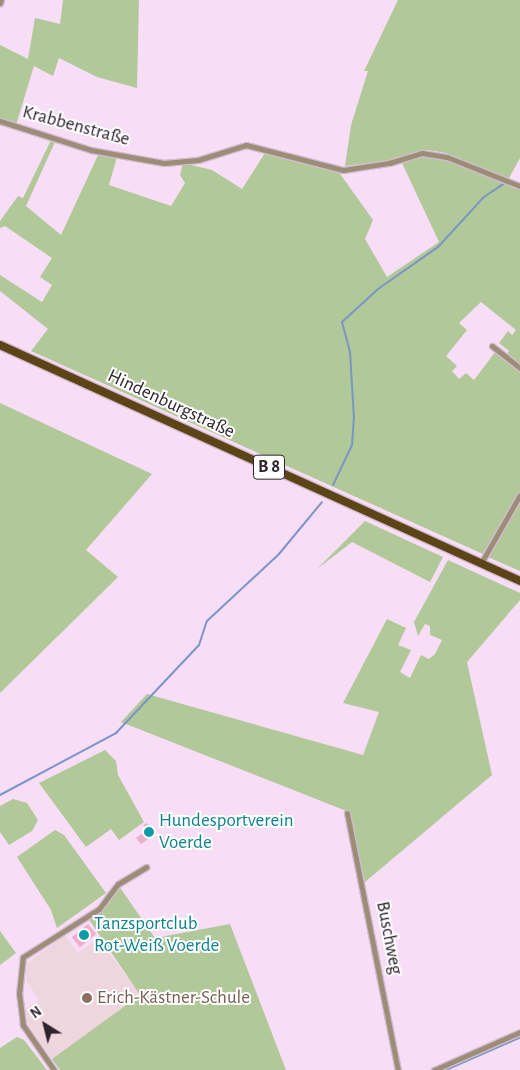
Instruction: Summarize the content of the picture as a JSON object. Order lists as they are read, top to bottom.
{
  "streets": {
    "main road": ["Hindenburgstraße", "B 8"],
    "street": ["Krabbenstraße", "Buschweg"]
  },
  "places": ["Hundesportverein Voerde", "Tanzsportclub Rot-Weiß Voerde", "Erich-Kästner-Schule"],
  "north": "top left"
}
